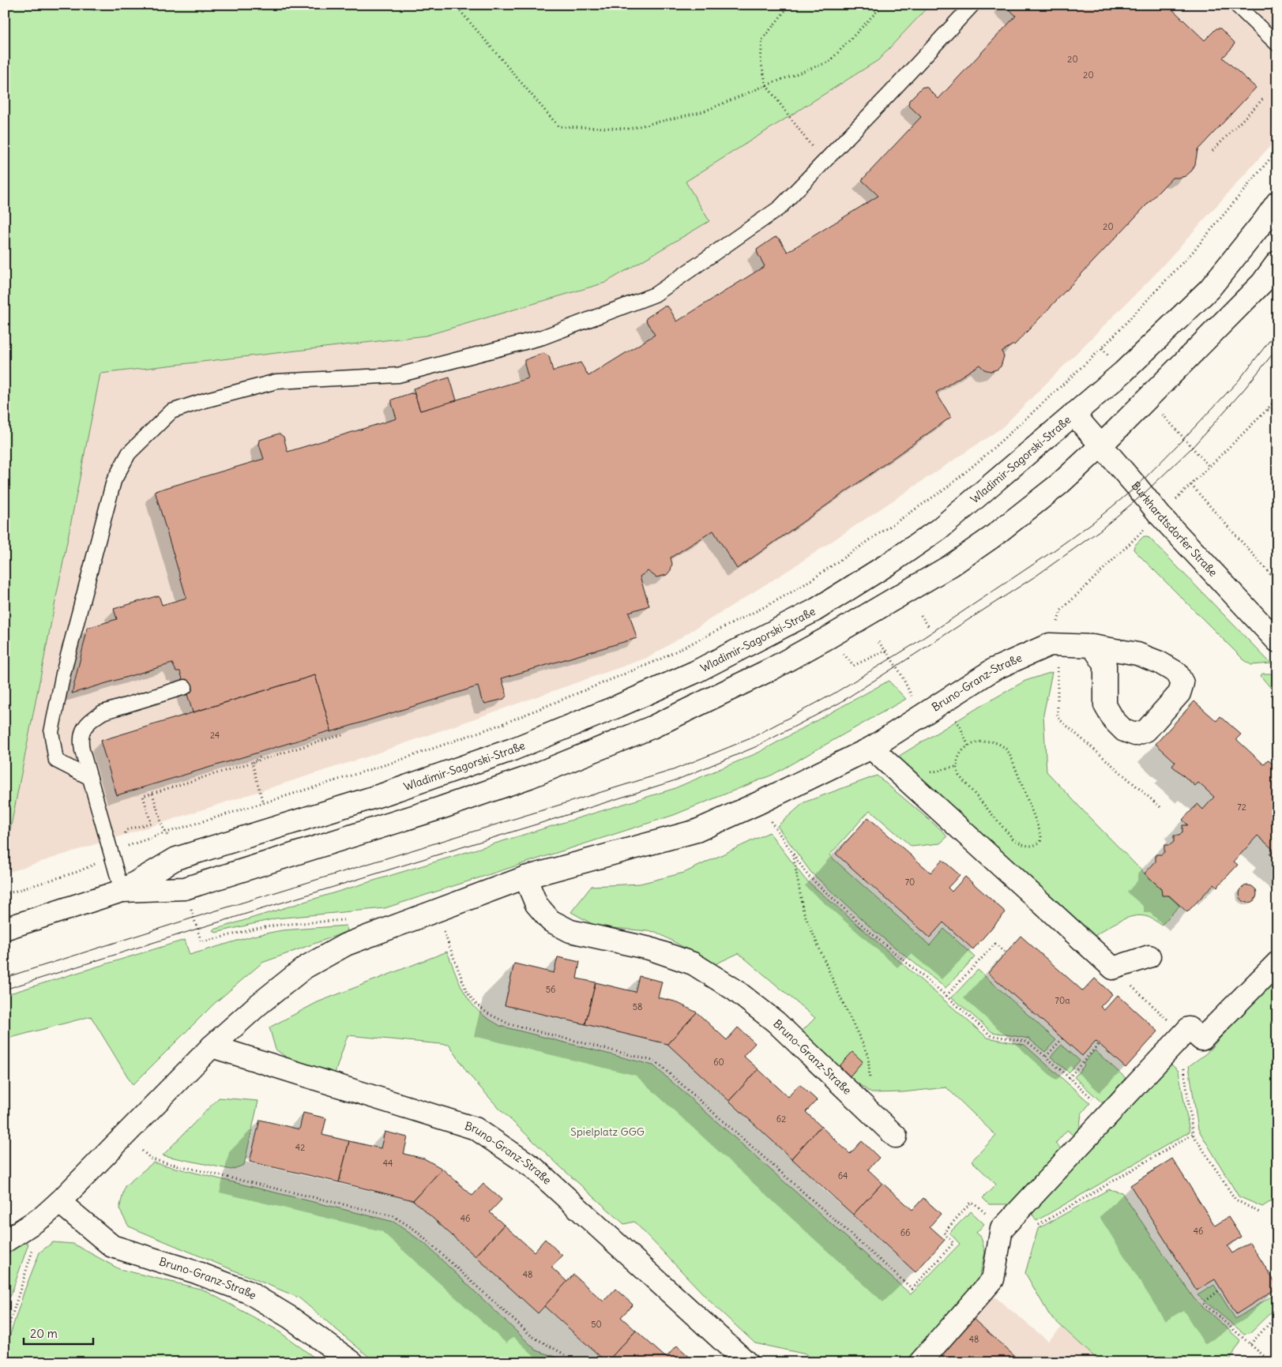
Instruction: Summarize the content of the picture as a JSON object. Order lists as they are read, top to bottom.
{
  "streets": {
    "street": ["Wladimir-Sagorski-Straße", "Burkhardtsdorfer Straße", "Bruno-Granz-Straße"]
  },
  "crossings": [
    ["Wladimir-Sagorski-Straße", "Burkhardtsdorfer Straße"]
  ],
  "parks": ["Spielplatz GGG"],
  "house_numbers": [
    "20",
    "20",
    "20",
    "24",
    "72",
    "70",
    "56",
    "70a",
    "58",
    "60",
    "62",
    "42",
    "44",
    "64",
    "46",
    "46",
    "66",
    "48",
    "50",
    "48"
  ],
  "scale_bar": "20 m"
}
